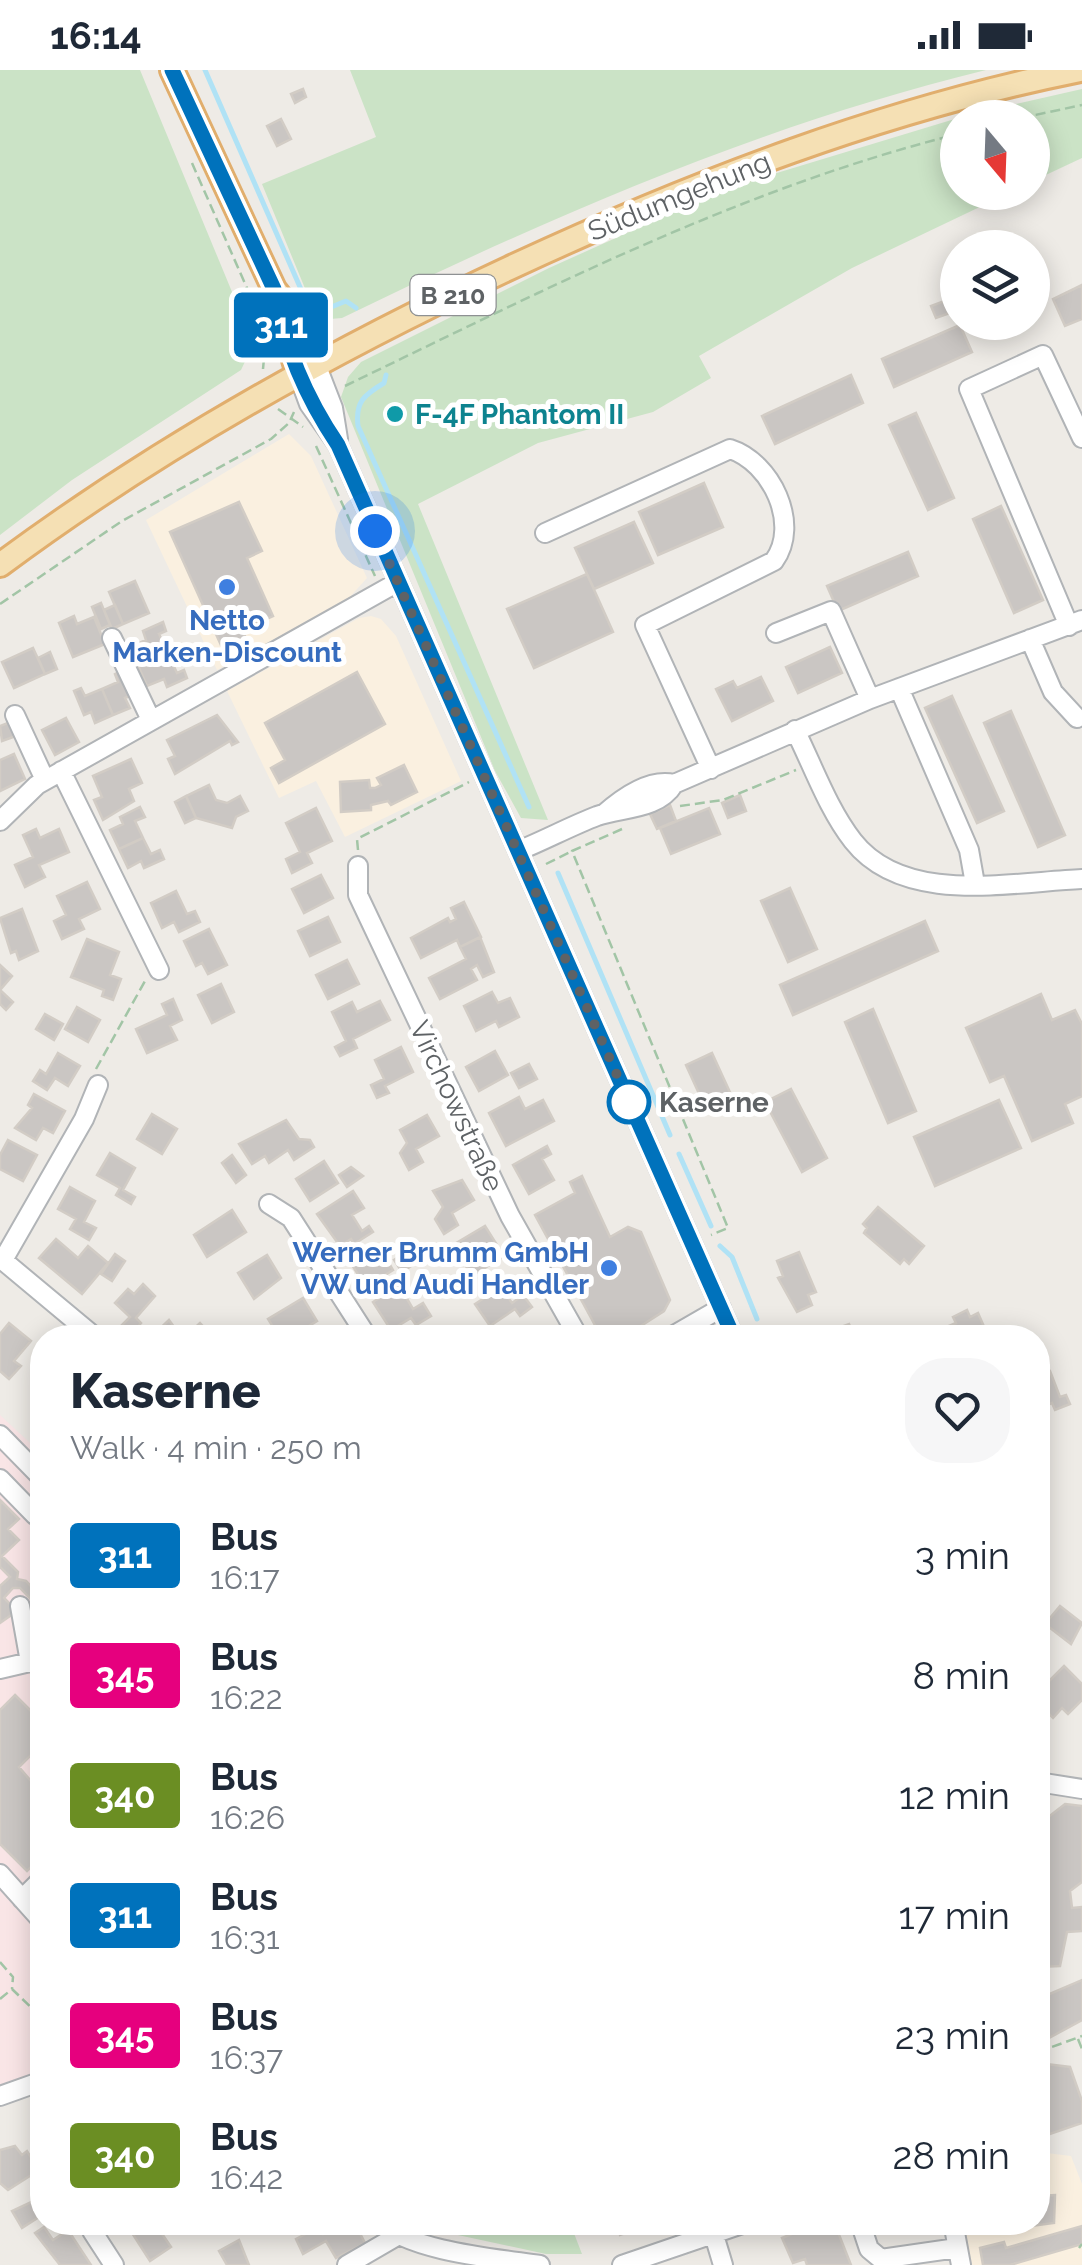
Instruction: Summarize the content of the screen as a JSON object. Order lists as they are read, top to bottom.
{
  "streets": {
    "main road": ["Südumgehung", "B 210"],
    "street": ["Virchowstraße"]
  },
  "crossings": [
    ["Südumgehung", "B 210"]
  ],
  "places": [
    "F-4F Phantom II",
    "Netto Marken-Discount",
    "Kaserne",
    "Werner Brumm GmbH VW und Audi Handler"
  ],
  "lines": ["bus line 311"],
  "north": "bottom",
  "page": {
    "status": "16:14",
    "on_map": "311",
    "heading": ["Kaserne", "Walk · 4 min · 250 m"],
    "list": [
      {
        "mark": "311",
        "name": "Bus",
        "note": "16:17",
        "value": "3 min"
      },
      {
        "mark": "345",
        "name": "Bus",
        "note": "16:22",
        "value": "8 min"
      },
      {
        "mark": "340",
        "name": "Bus",
        "note": "16:26",
        "value": "12 min"
      },
      {
        "mark": "311",
        "name": "Bus",
        "note": "16:31",
        "value": "17 min"
      },
      {
        "mark": "345",
        "name": "Bus",
        "note": "16:37",
        "value": "23 min"
      },
      {
        "mark": "340",
        "name": "Bus",
        "note": "16:42",
        "value": "28 min"
      }
    ]
  }
}
